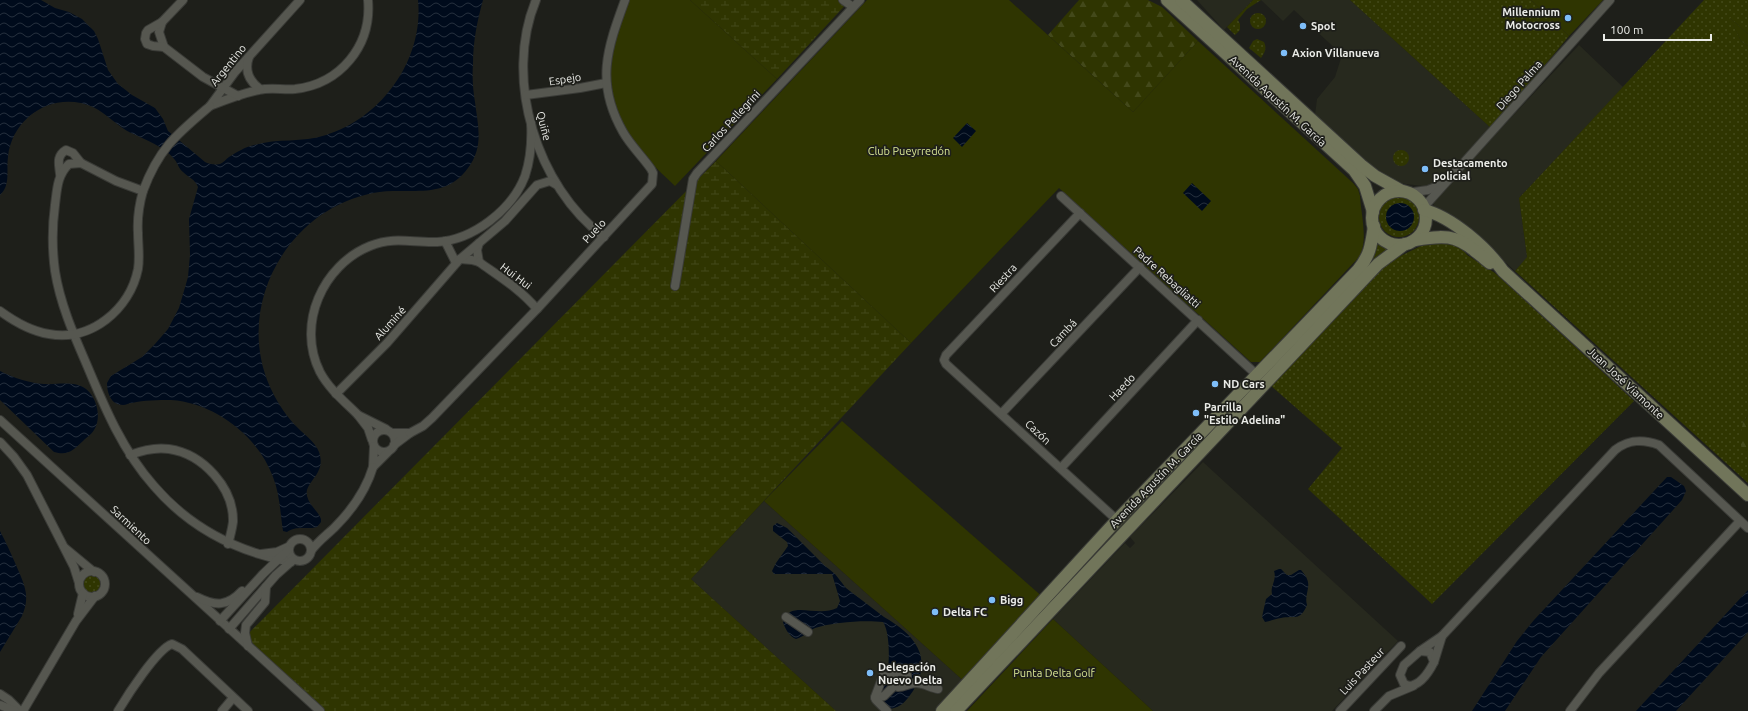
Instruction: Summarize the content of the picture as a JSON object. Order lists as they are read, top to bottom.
{
  "streets": {
    "main road": ["Avenida Agustín M. García", "Juan José Viamonte"],
    "street": [
      "Argentino",
      "Espejo",
      "Diego Palma",
      "Carlos Pellegrini",
      "Quiñe",
      "Puelo",
      "Hui Hui",
      "Padre Rebagliatti",
      "Riestra",
      "Aluminé",
      "Cambá",
      "Haedo",
      "Cazón",
      "Sarmiento",
      "Luis Pasteur"
    ]
  },
  "crossings": [
    ["Espejo", "Quiñe"],
    ["Espejo", "Puelo"],
    ["Diego Palma", "Avenida Agustín M. García"],
    ["Diego Palma", "Juan José Viamonte"],
    ["Avenida Agustín M. García", "Padre Rebagliatti"],
    ["Avenida Agustín M. García", "Juan José Viamonte"],
    ["Avenida Agustín M. García", "Cazón"],
    ["Quiñe", "Puelo"],
    ["Quiñe", "Aluminé"],
    ["Puelo", "Hui Hui"],
    ["Padre Rebagliatti", "Riestra"],
    ["Padre Rebagliatti", "Cambá"],
    ["Padre Rebagliatti", "Haedo"],
    ["Riestra", "Cazón"],
    ["Cambá", "Cazón"],
    ["Haedo", "Cazón"]
  ],
  "parks": ["Club Pueyrredón", "Punta Delta Golf"],
  "places": [
    "Millennium Motocross",
    "Spot",
    "Axion Villanueva",
    "Destacamento policial",
    "ND Cars",
    "Parrilla \"Estilo Adelina\"",
    "Bigg",
    "Delta FC",
    "Delegación Nuevo Delta"
  ],
  "scale_bar": "100 m"
}
